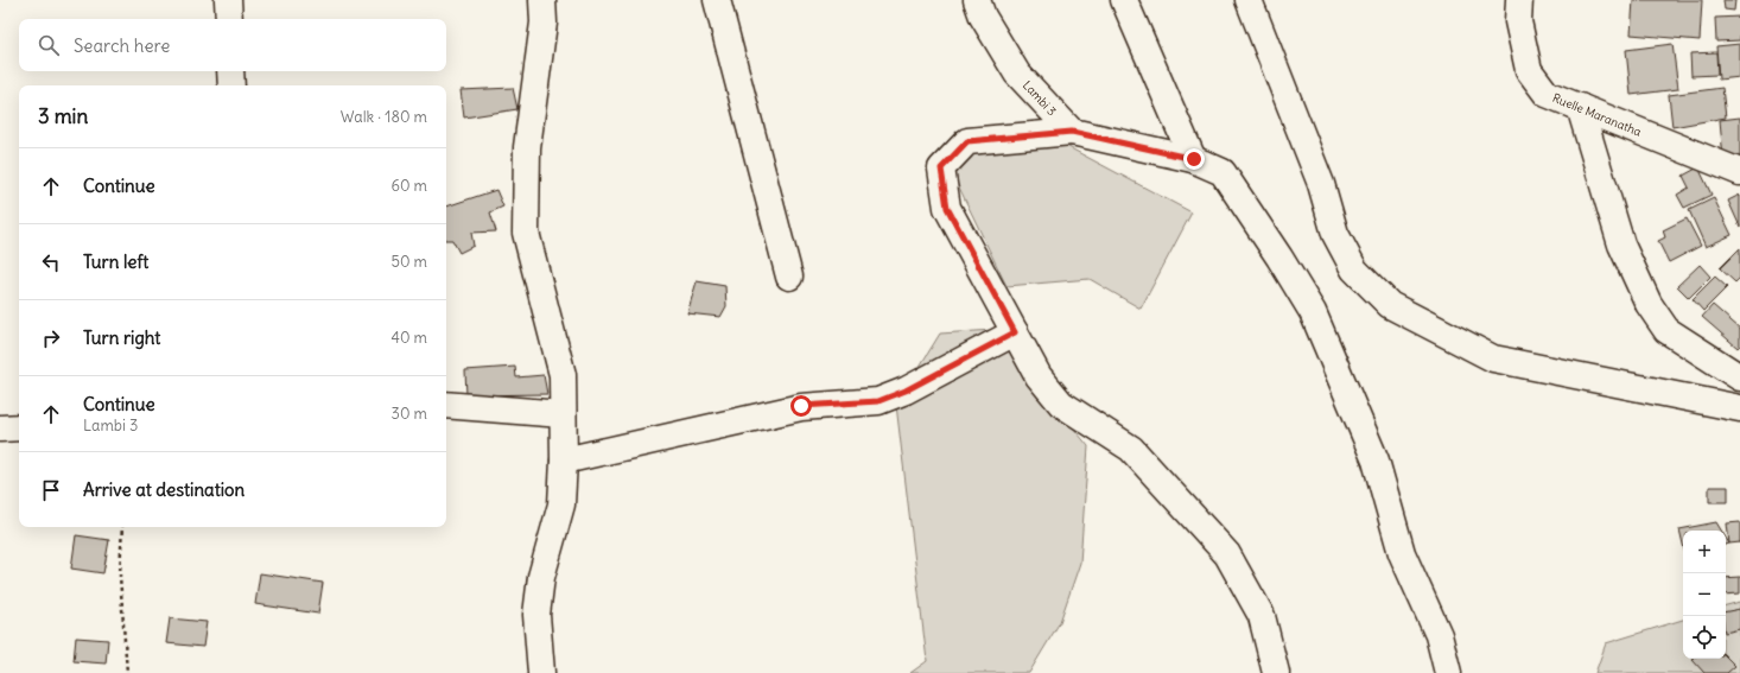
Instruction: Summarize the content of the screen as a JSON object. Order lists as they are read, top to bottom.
{
  "streets": {
    "street": ["Lambi 3", "Ruelle Maranatha"]
  },
  "page": {
    "search": "Search here",
    "heading": ["3 min", "Walk · 180 m"],
    "list": [
      ["Continue", "60 m"],
      ["Turn left", "50 m"],
      ["Turn right", "40 m"],
      ["Continue", "Lambi 3", "30 m"],
      "Arrive at destination"
    ],
    "map_buttons": ["+", "−"]
  }
}
